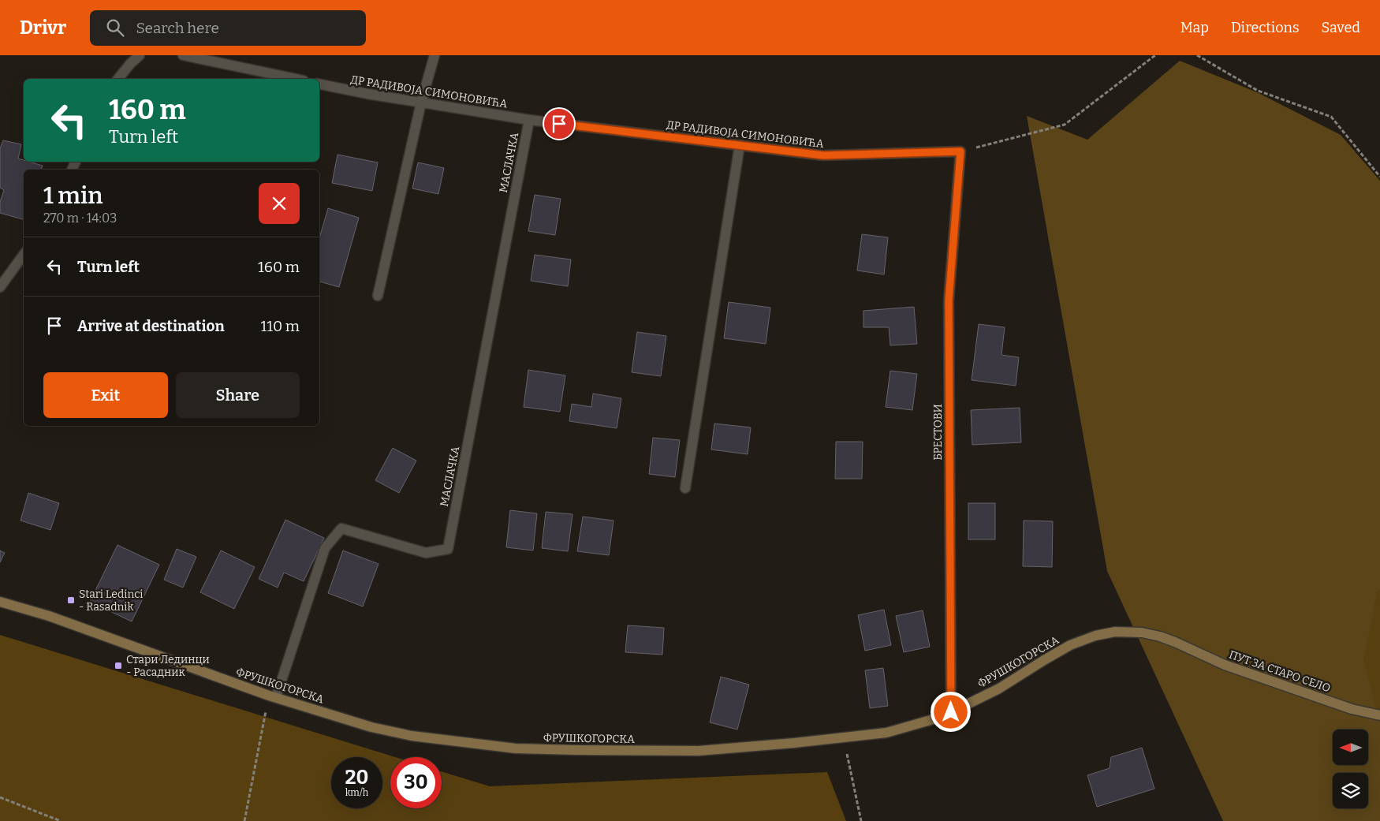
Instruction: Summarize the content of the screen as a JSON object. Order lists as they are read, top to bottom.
{
  "streets": {
    "street": [
      "ДР РАДИВОЈА СИМОНОВИЋА",
      "МАСЛАЧКА",
      "БРЕСТОВИ",
      "ФРУШКОГОРСКА",
      "ПУТ ЗА СТАРО СЕЛО"
    ]
  },
  "crossings": [
    ["ДР РАДИВОЈА СИМОНОВИЋА", "МАСЛАЧКА"],
    ["ДР РАДИВОЈА СИМОНОВИЋА", "БРЕСТОВИ"],
    ["МАСЛАЧКА", "ФРУШКОГОРСКА"],
    ["БРЕСТОВИ", "ФРУШКОГОРСКА"],
    ["ФРУШКОГОРСКА", "ПУТ ЗА СТАРО СЕЛО"]
  ],
  "places": {
    "transit": ["Stari Ledinci - Rasadnik", "Стари Лединци - Расадник"]
  },
  "north": "left",
  "page": {
    "header": "Drivr",
    "search": "Search here",
    "nav": ["Map", "Directions", "Saved"],
    "turn": ["160 m", "Turn left"],
    "heading": ["1 min", "270 m · 14:03"],
    "list": [
      {
        "name": "Turn left",
        "value": "160 m"
      },
      {
        "name": "Arrive at destination",
        "value": "110 m"
      }
    ],
    "buttons": ["Exit", "Share"],
    "speed": "20 km/h",
    "limit": "30"
  }
}
